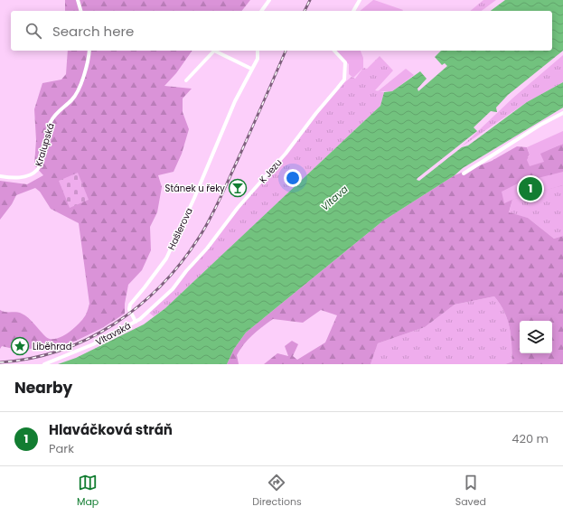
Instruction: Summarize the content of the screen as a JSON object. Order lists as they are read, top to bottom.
{
  "streets": {
    "street": [
      "Kralupská",
      "K Jezu",
      "Hašlerova",
      "Vltavská"
    ]
  },
  "crossings": [
    ["K Jezu", "Vltavská"],
    ["Hašlerova", "Vltavská"]
  ],
  "water": ["Vltava"],
  "places": {
    "bar": ["Stánek u řeky"],
    "place": ["Liběhrad"]
  },
  "page": {
    "search": "Search here",
    "pins": "1",
    "heading": "Nearby",
    "list": [
      {
        "mark": "1",
        "name": "Hlaváčková stráň",
        "note": "Park",
        "value": "420 m"
      }
    ],
    "nav": ["Map", "Directions", "Saved"]
  }
}
